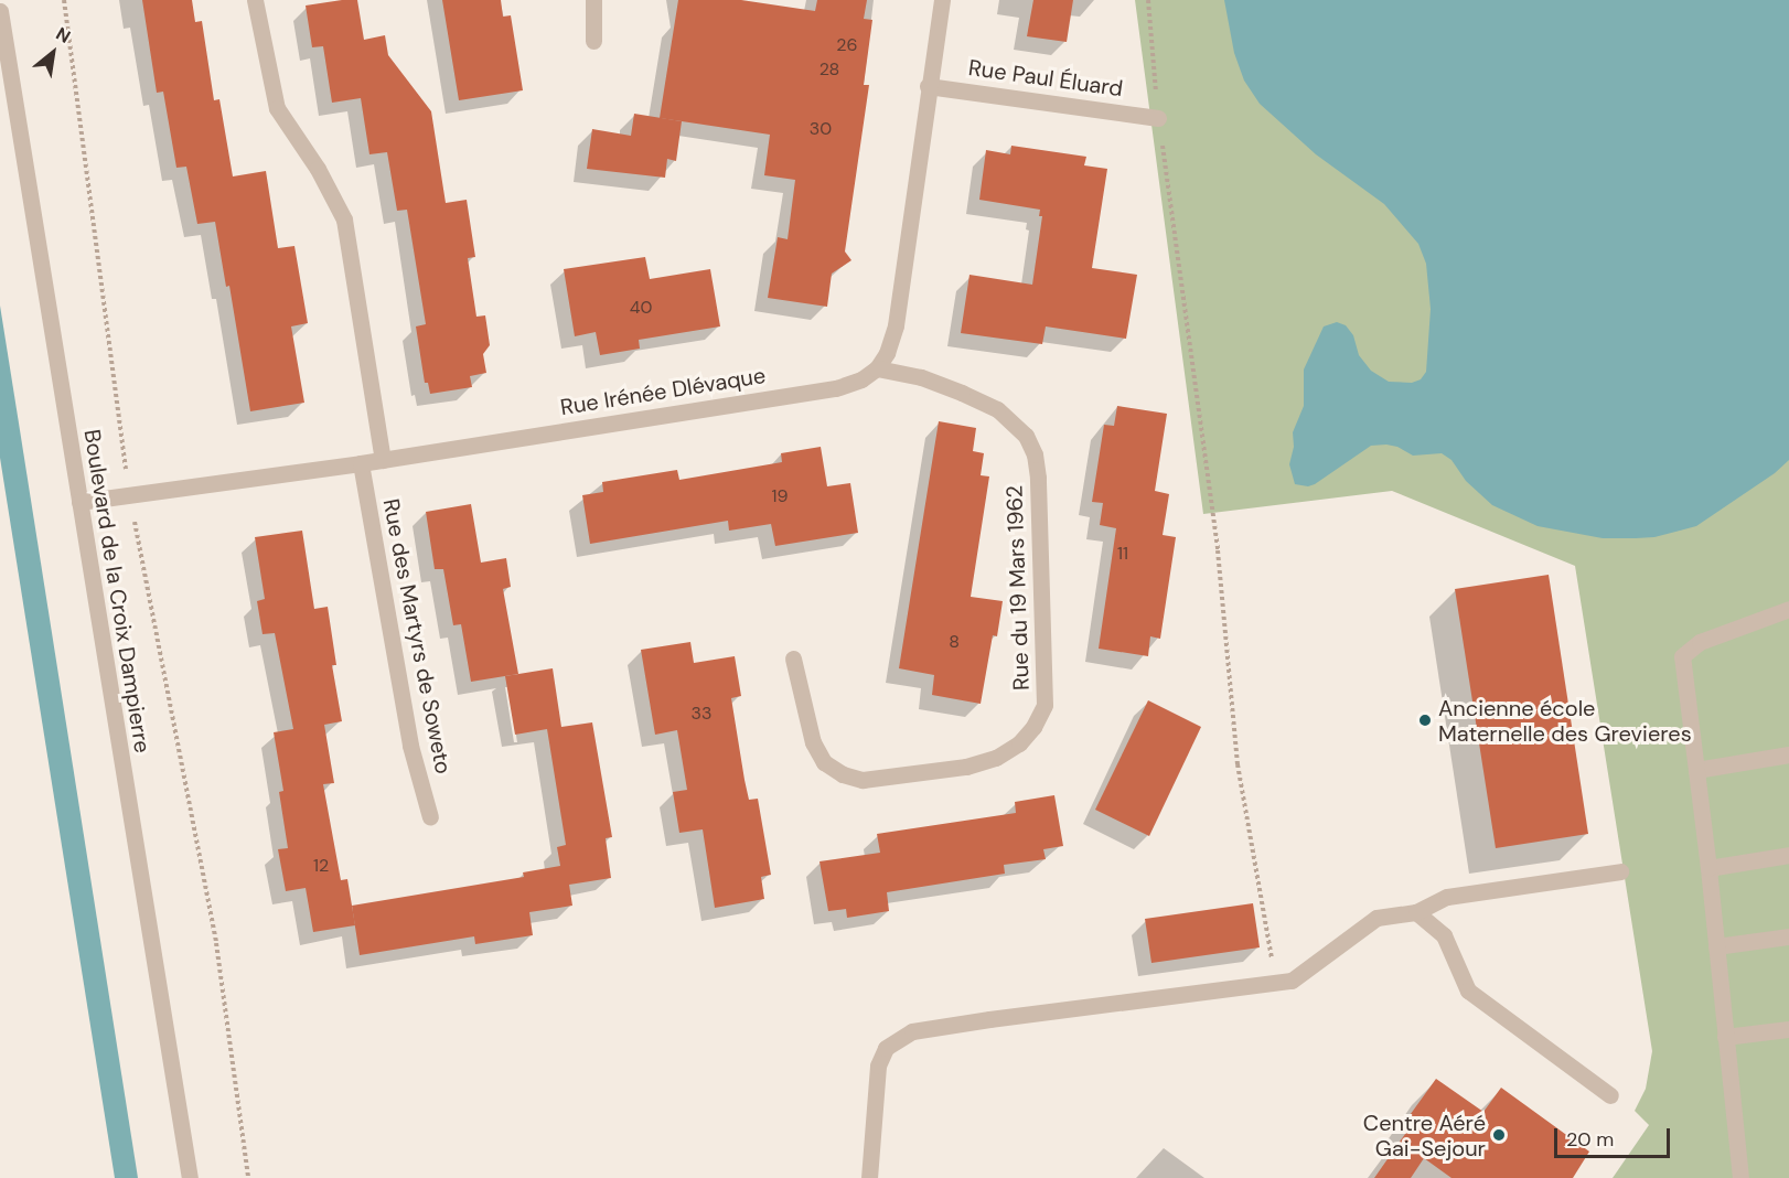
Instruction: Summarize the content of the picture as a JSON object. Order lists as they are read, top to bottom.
{
  "streets": {
    "street": [
      "Rue Paul Éluard",
      "Rue Irénée Dlévaque",
      "Rue du 19 Mars 1962",
      "Boulevard de la Croix Dampierre",
      "Rue des Martyrs de Soweto"
    ]
  },
  "crossings": [
    ["Rue Irénée Dlévaque", "Rue du 19 Mars 1962"],
    ["Rue Irénée Dlévaque", "Boulevard de la Croix Dampierre"],
    ["Rue Irénée Dlévaque", "Rue des Martyrs de Soweto"]
  ],
  "places": ["Ancienne école Maternelle des Grevieres", "Centre Aéré Gai-Sejour"],
  "house_numbers": [
    "26",
    "28",
    "30",
    "40",
    "19",
    "11",
    "8",
    "33",
    "12"
  ],
  "scale_bar": "20 m",
  "north": "top right"
}
